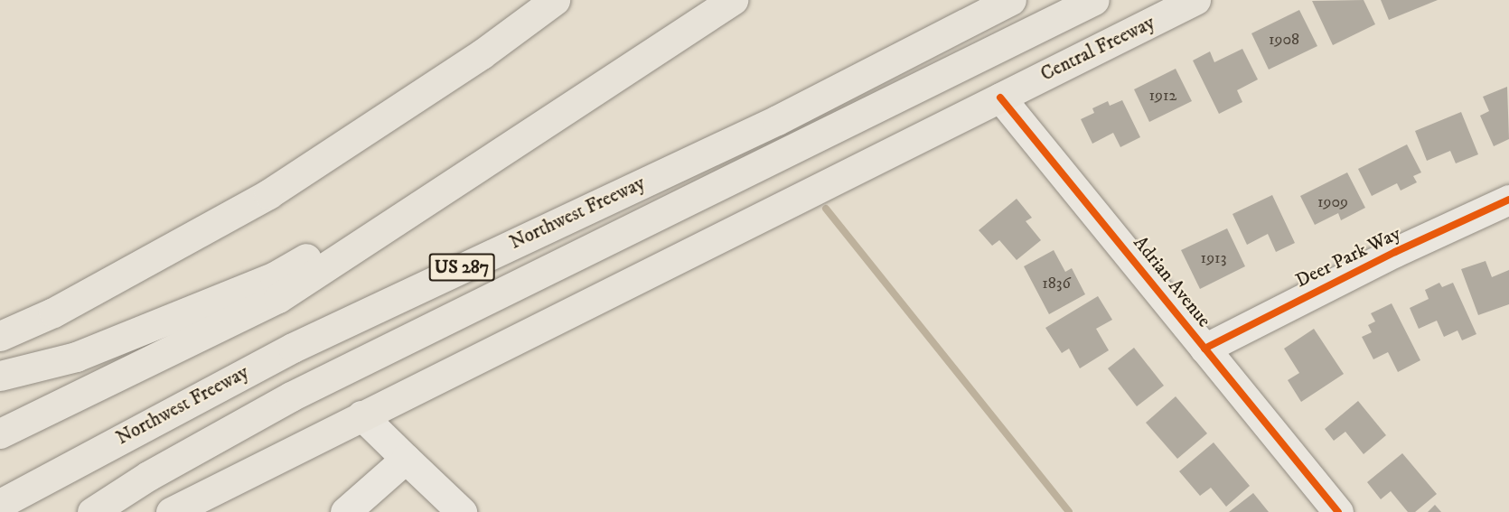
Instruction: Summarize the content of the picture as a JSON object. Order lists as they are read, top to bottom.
{
  "streets": {
    "main road": ["Central Freeway", "Northwest Freeway", "US 287"],
    "street": ["Deer Park Way", "Adrian Avenue"]
  },
  "crossings": [
    ["Central Freeway", "Adrian Avenue"],
    ["Deer Park Way", "Adrian Avenue"]
  ],
  "house_numbers": [
    "1908",
    "1912",
    "1909",
    "1913",
    "1836"
  ]
}
